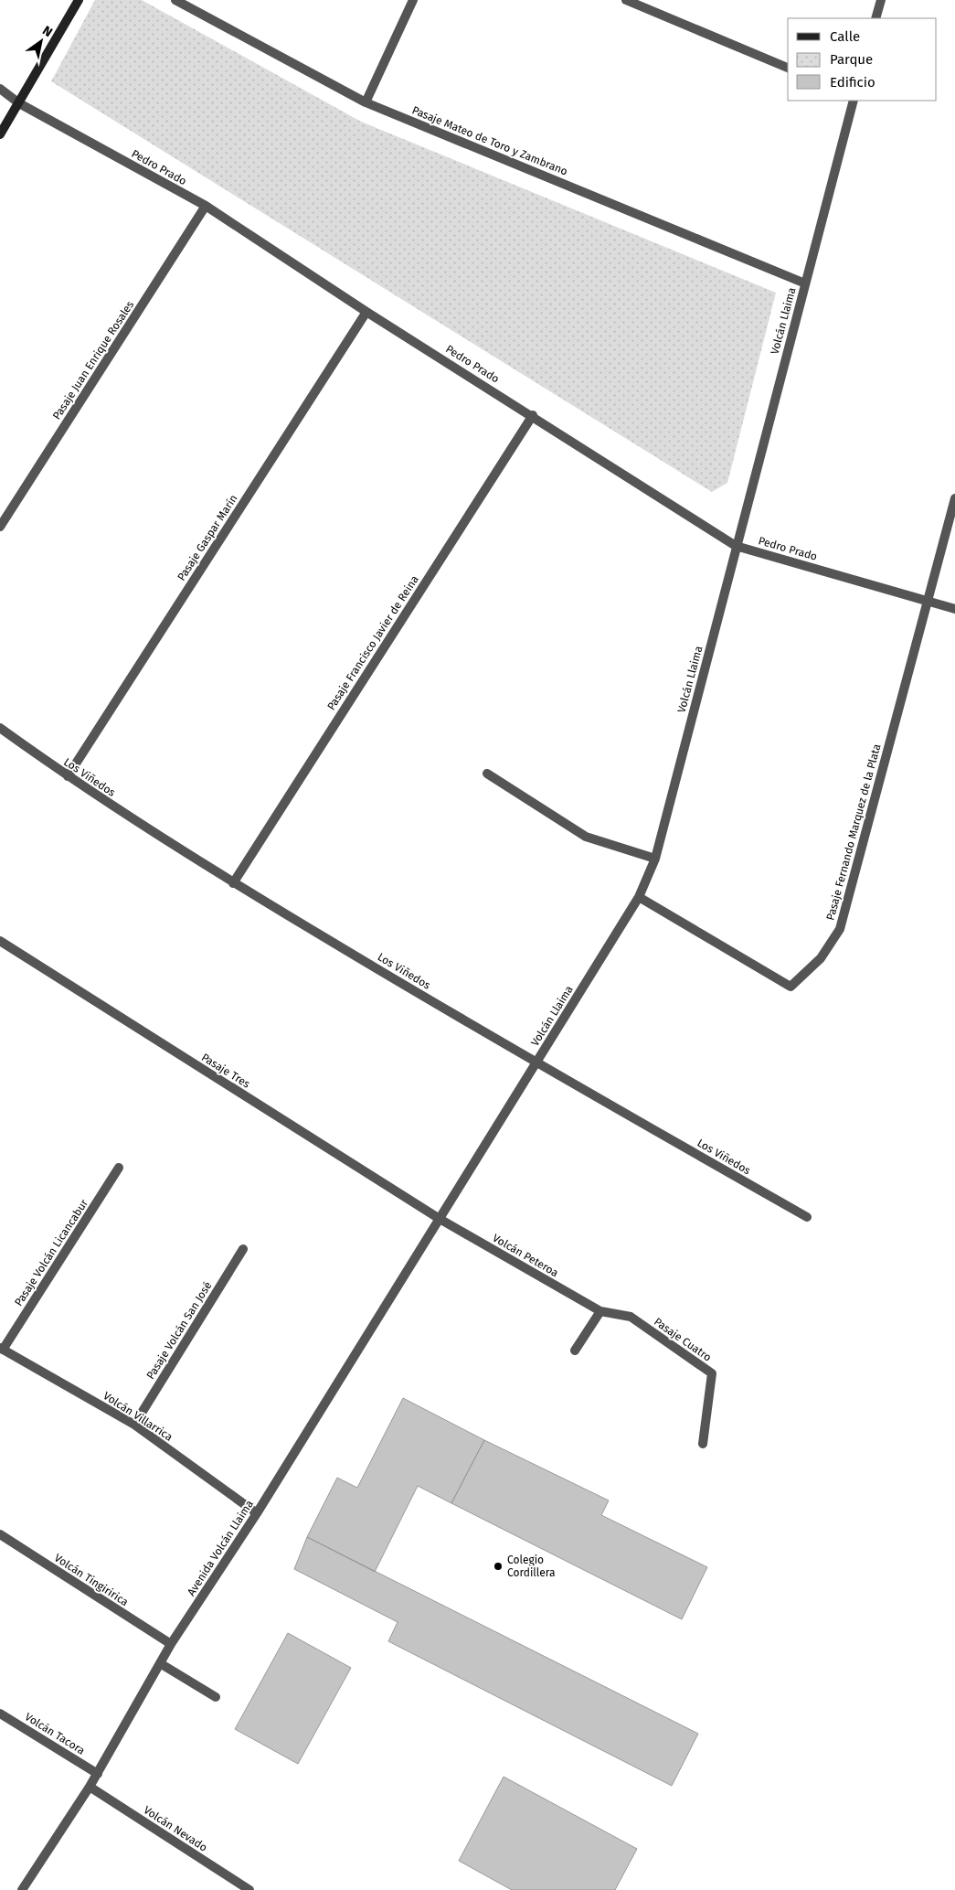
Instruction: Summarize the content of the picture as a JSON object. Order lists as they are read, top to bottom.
{
  "streets": {
    "street": [
      "Pasaje Mateo de Toro y Zambrano",
      "Pedro Prado",
      "Volcán Llaima",
      "Pasaje Juan Enrique Rosales",
      "Pasaje Gaspar Marín",
      "Pasaje Francisco Javier de Reina",
      "Los Viñedos",
      "Pasaje Fernando Marquez de la Plata",
      "Pasaje Tres",
      "Pasaje Volcán Licancabur",
      "Volcán Peteroa",
      "Pasaje Volcán San José",
      "Pasaje Cuatro",
      "Volcán Villarrica",
      "Avenida Volcán Llaima",
      "Volcán Tingiririca",
      "Volcán Tacora",
      "Volcán Nevado"
    ]
  },
  "crossings": [
    ["Pasaje Mateo de Toro y Zambrano", "Volcán Llaima"],
    ["Pedro Prado", "Volcán Llaima"],
    ["Pedro Prado", "Pasaje Juan Enrique Rosales"],
    ["Pedro Prado", "Pasaje Gaspar Marín"],
    ["Pedro Prado", "Pasaje Francisco Javier de Reina"],
    ["Pedro Prado", "Pasaje Fernando Marquez de la Plata"],
    ["Volcán Llaima", "Los Viñedos"],
    ["Volcán Llaima", "Pasaje Fernando Marquez de la Plata"],
    ["Volcán Llaima", "Pasaje Tres"],
    ["Volcán Llaima", "Volcán Peteroa"],
    ["Volcán Llaima", "Avenida Volcán Llaima"],
    ["Pasaje Gaspar Marín", "Los Viñedos"],
    ["Pasaje Francisco Javier de Reina", "Los Viñedos"],
    ["Pasaje Tres", "Volcán Peteroa"],
    ["Pasaje Tres", "Avenida Volcán Llaima"],
    ["Pasaje Volcán Licancabur", "Volcán Villarrica"],
    ["Volcán Peteroa", "Pasaje Cuatro"],
    ["Volcán Peteroa", "Avenida Volcán Llaima"],
    ["Pasaje Volcán San José", "Volcán Villarrica"],
    ["Volcán Villarrica", "Avenida Volcán Llaima"],
    ["Avenida Volcán Llaima", "Volcán Tingiririca"],
    ["Avenida Volcán Llaima", "Volcán Tacora"],
    ["Avenida Volcán Llaima", "Volcán Nevado"]
  ],
  "places": ["Colegio Cordillera"],
  "legend": ["Calle", "Parque", "Edificio"],
  "north": "top right"
}
